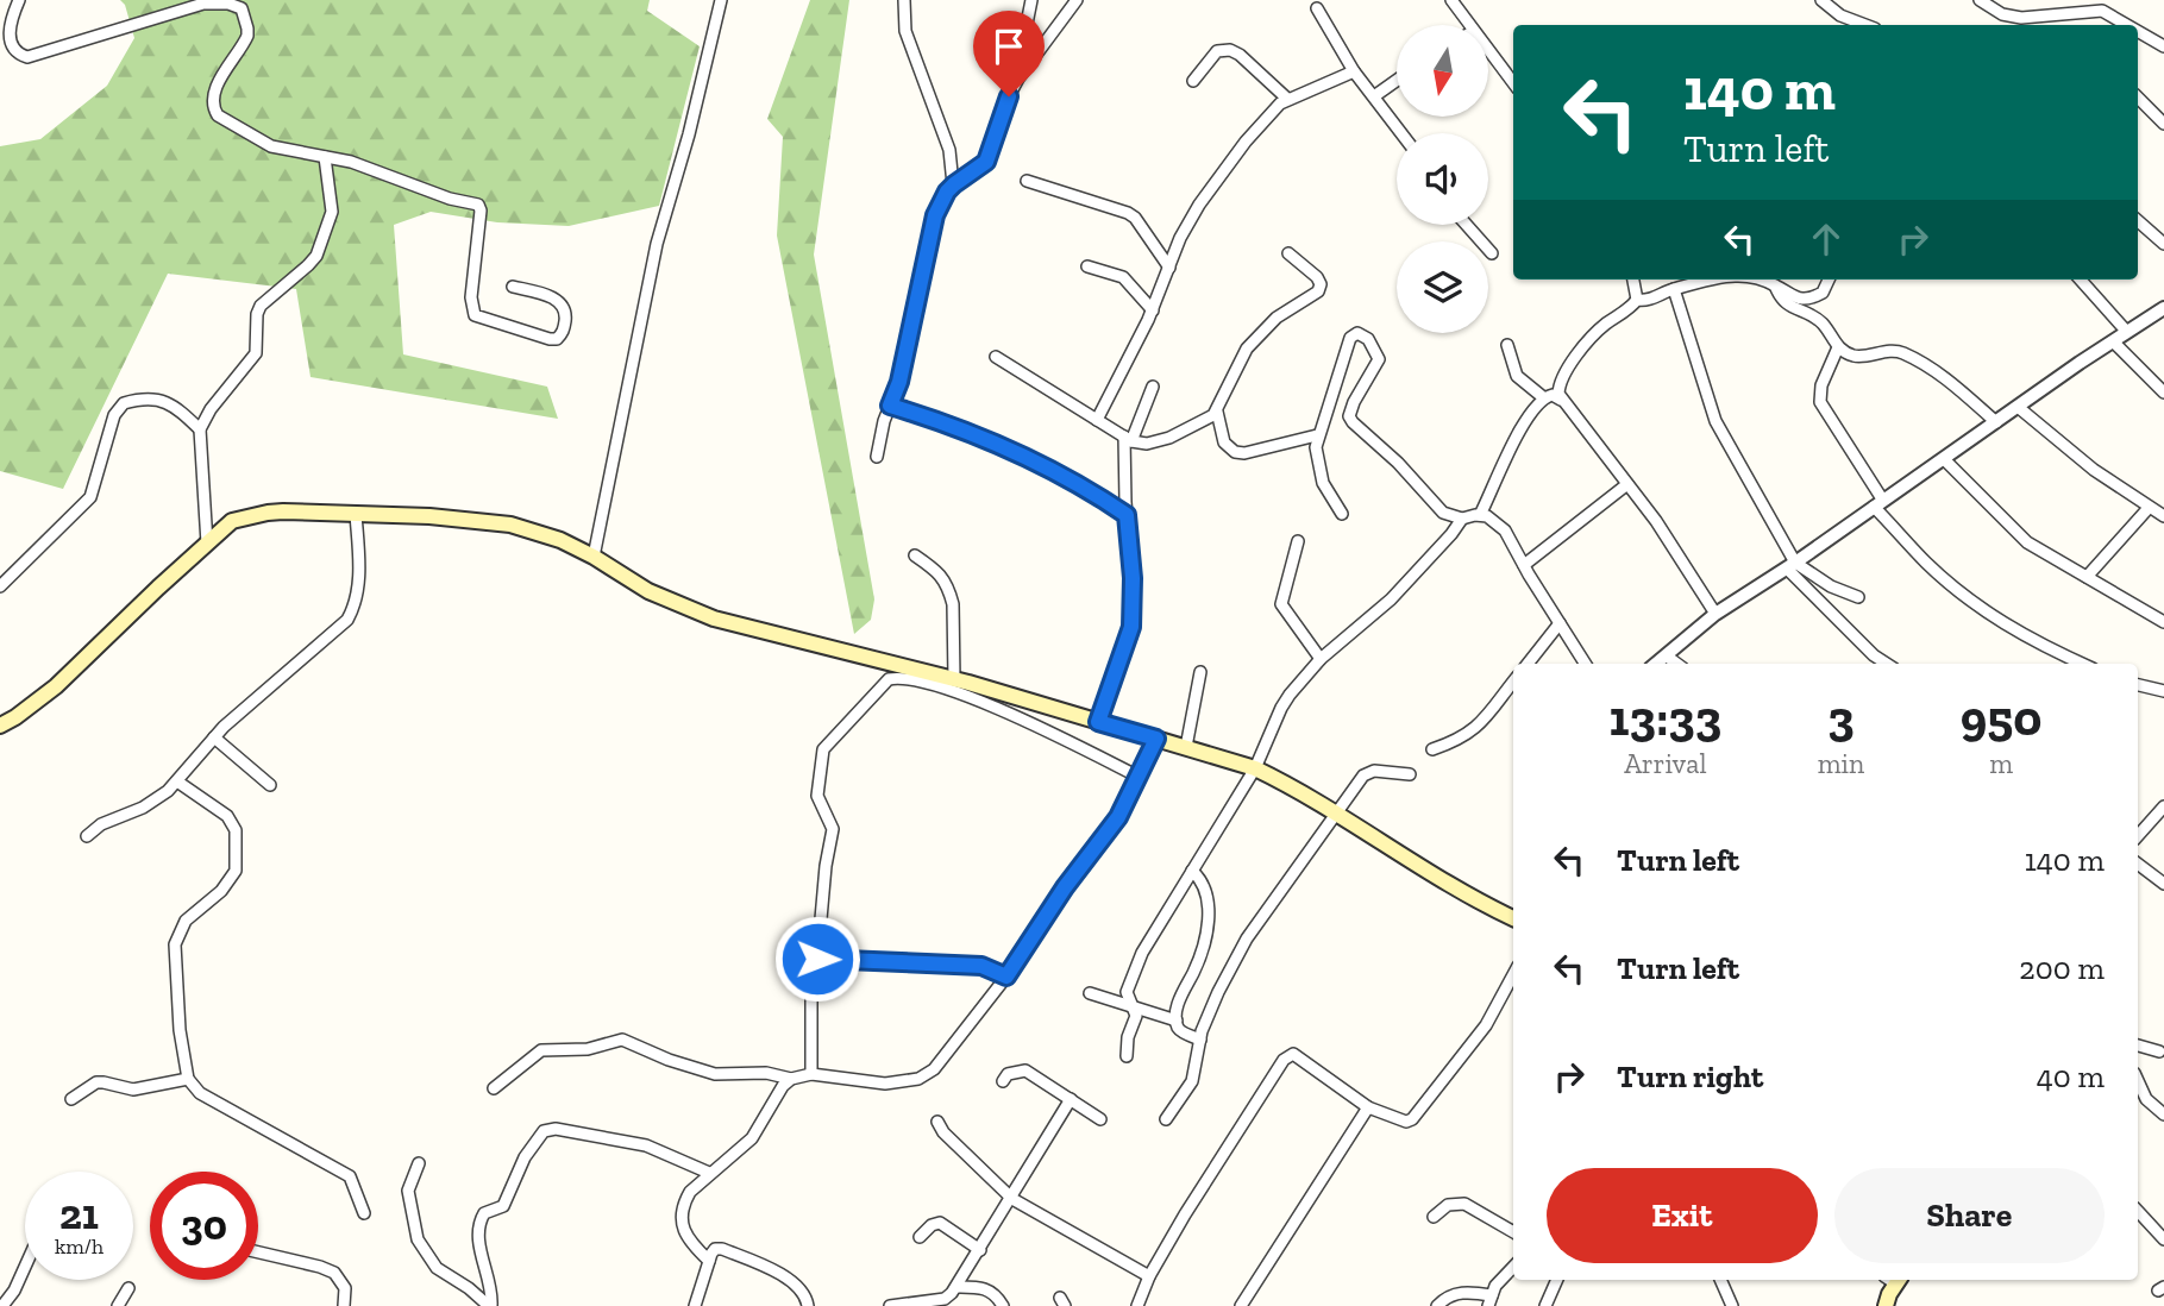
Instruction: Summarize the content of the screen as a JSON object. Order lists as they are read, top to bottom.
{
  "north": "bottom",
  "page": {
    "turn": ["140 m", "Turn left"],
    "eta": [
      "13:33",
      "Arrival",
      "3",
      "min",
      "950",
      "m"
    ],
    "list": [
      {
        "name": "Turn left",
        "value": "140 m"
      },
      {
        "name": "Turn left",
        "value": "200 m"
      },
      {
        "name": "Turn right",
        "value": "40 m"
      }
    ],
    "buttons": ["Exit", "Share"],
    "speed": "21 km/h",
    "limit": "30"
  }
}
